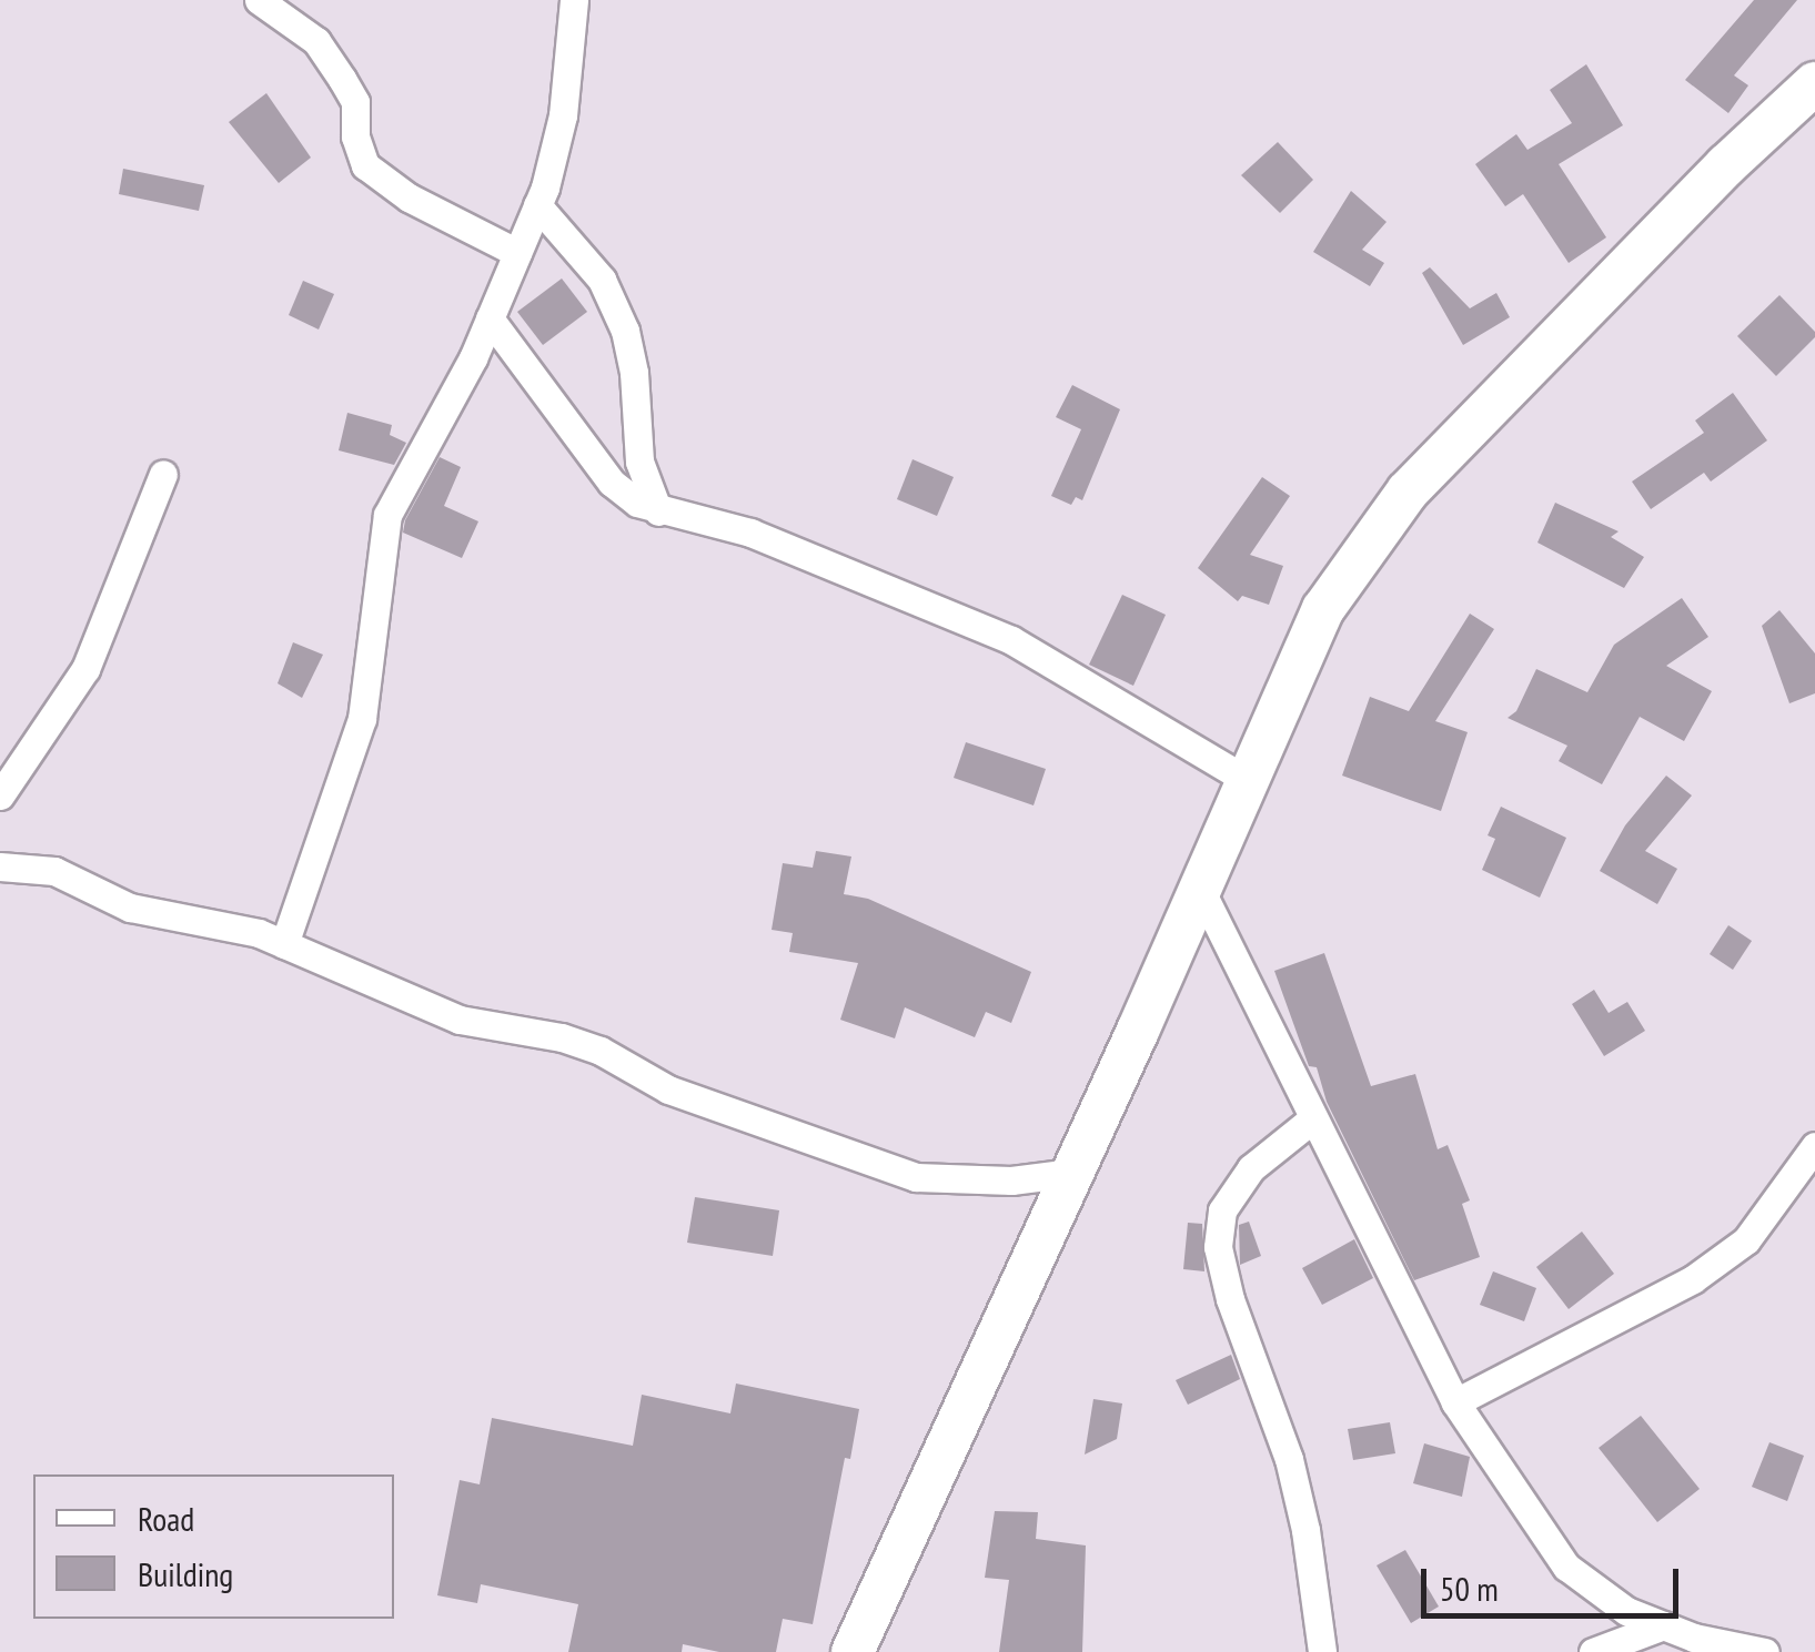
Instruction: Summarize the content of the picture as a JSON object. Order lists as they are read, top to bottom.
{
  "legend": ["Road", "Building"],
  "scale_bar": "50 m"
}
